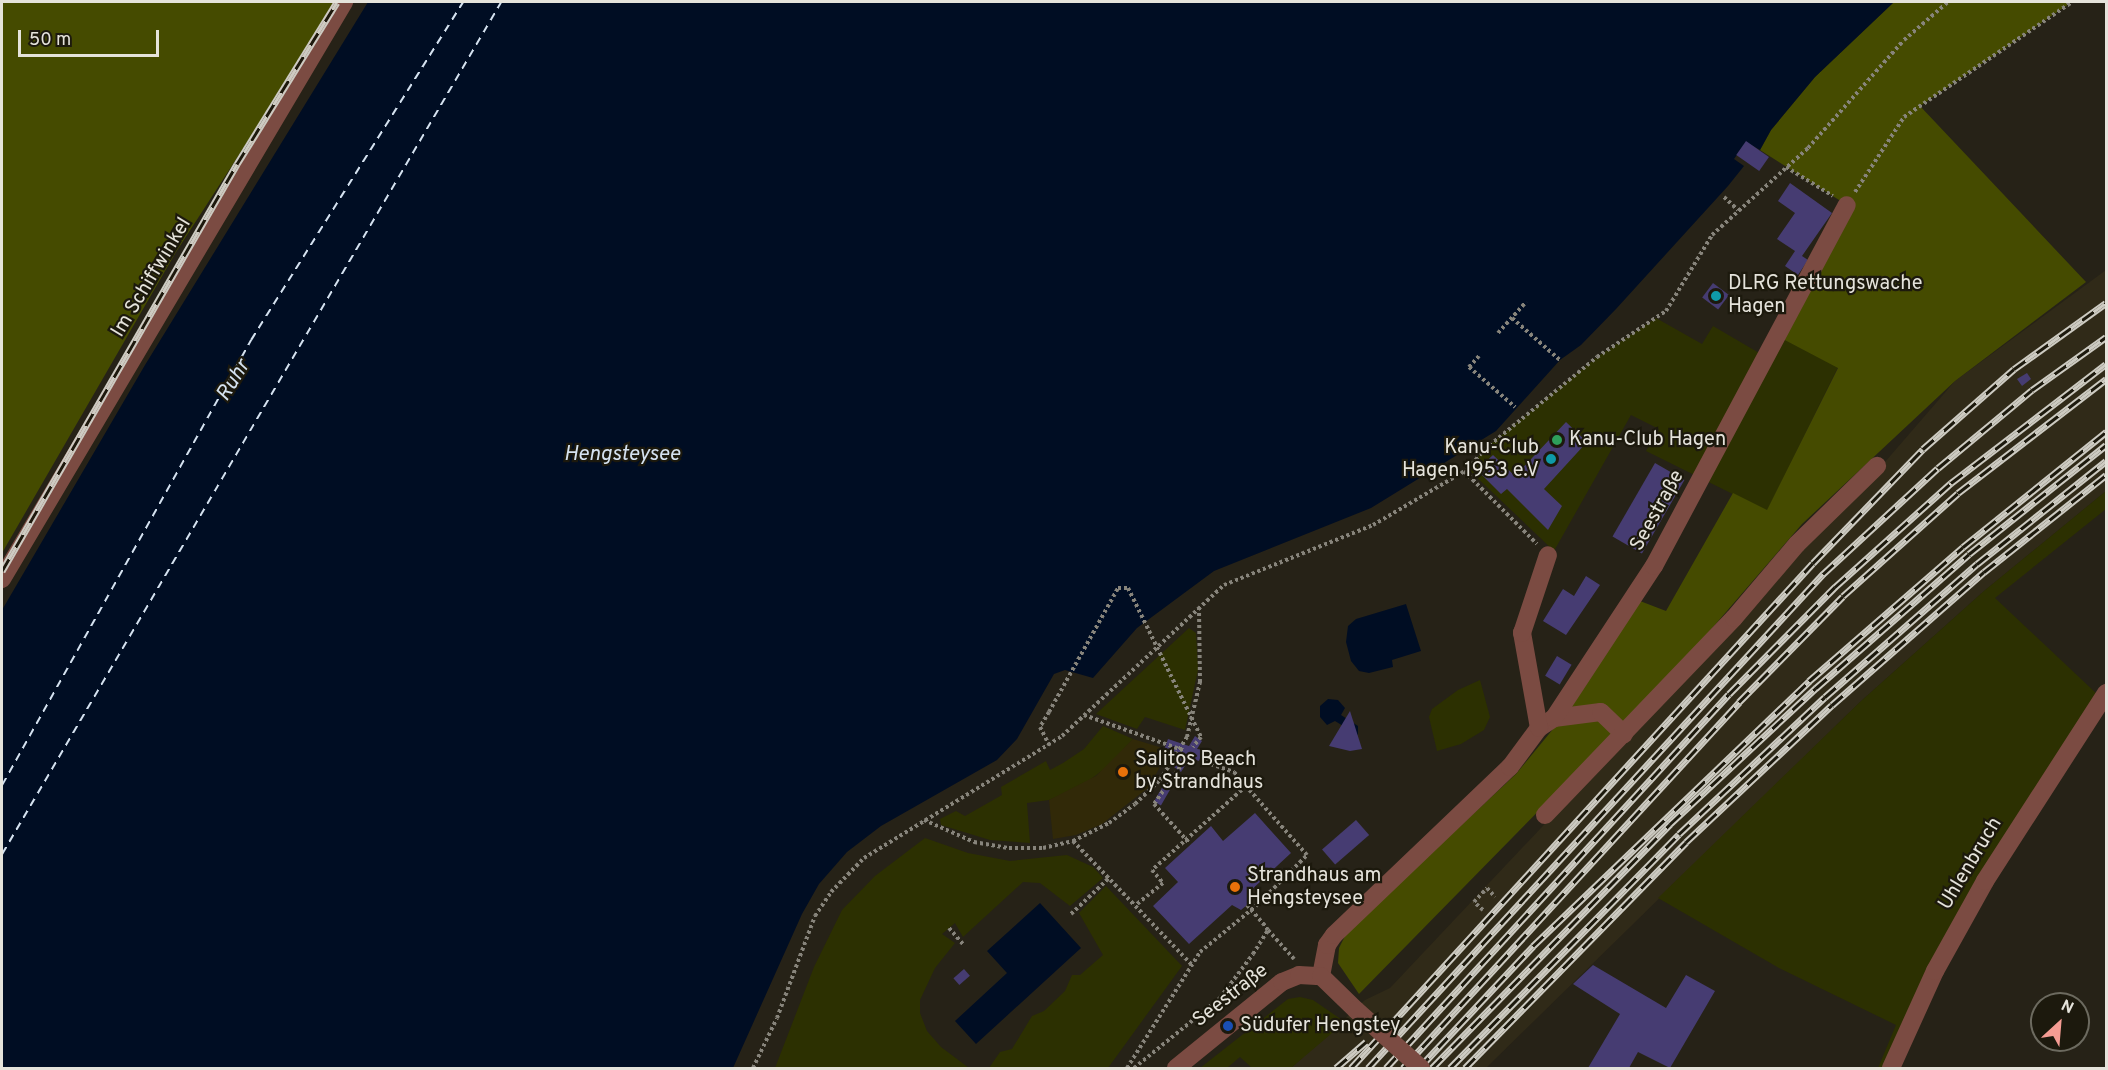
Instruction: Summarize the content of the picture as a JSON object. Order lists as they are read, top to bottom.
{
  "streets": {
    "street": ["Im Schiffwinkel", "Seestraße", "Uhlenbruch"]
  },
  "water": ["Ruhr", "Hengsteysee"],
  "places": [
    "DLRG Rettungswache Hagen",
    "Kanu-Club Hagen",
    "Kanu-Club Hagen 1953 e.V",
    "Salitos Beach by Strandhaus",
    "Strandhaus am Hengsteysee",
    "Südufer Hengstey"
  ],
  "scale_bar": "50 m",
  "north": "top right"
}
